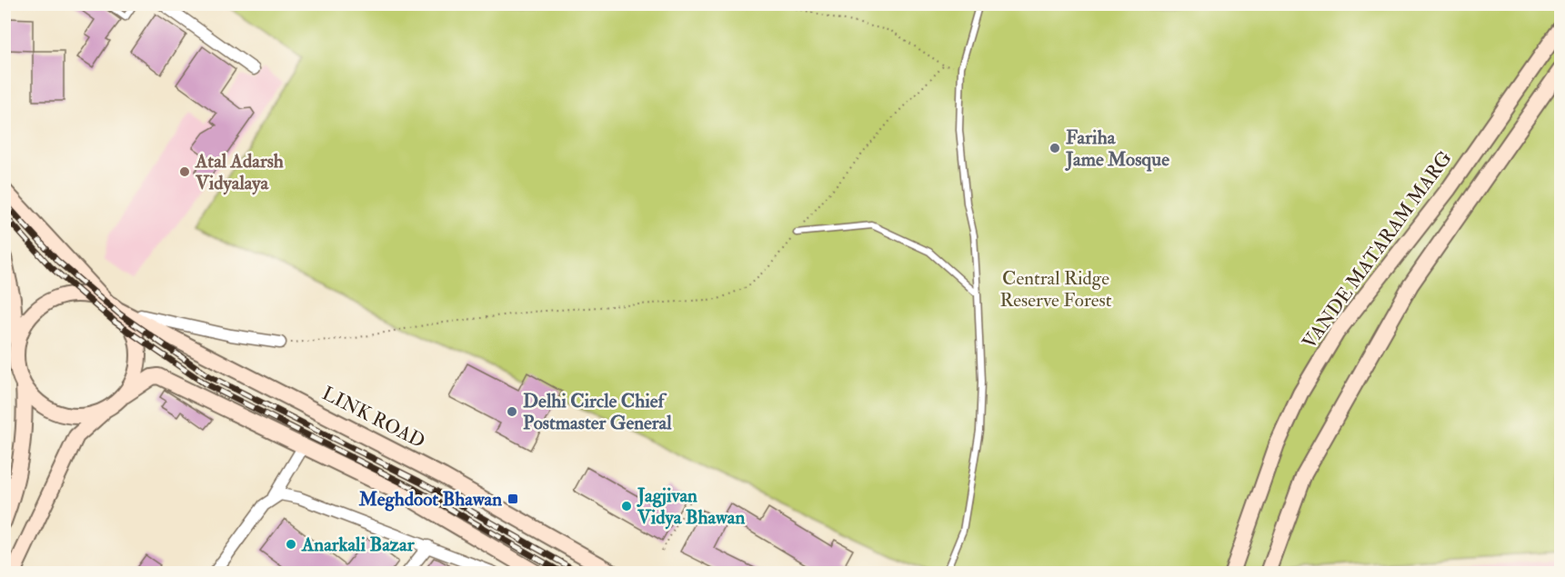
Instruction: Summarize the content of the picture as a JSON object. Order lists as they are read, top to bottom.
{
  "streets": {
    "main road": ["VANDE MATARAM MARG", "LINK ROAD"]
  },
  "parks": ["Central Ridge Reserve Forest"],
  "places": {
    "other": [
      "Fariha Jame Mosque",
      "Atal Adarsh Vidyalaya",
      "Delhi Circle Chief Postmaster General",
      "Jagjivan Vidya Bhawan",
      "Anarkali Bazar"
    ],
    "transit": ["Meghdoot Bhawan"]
  }
}
